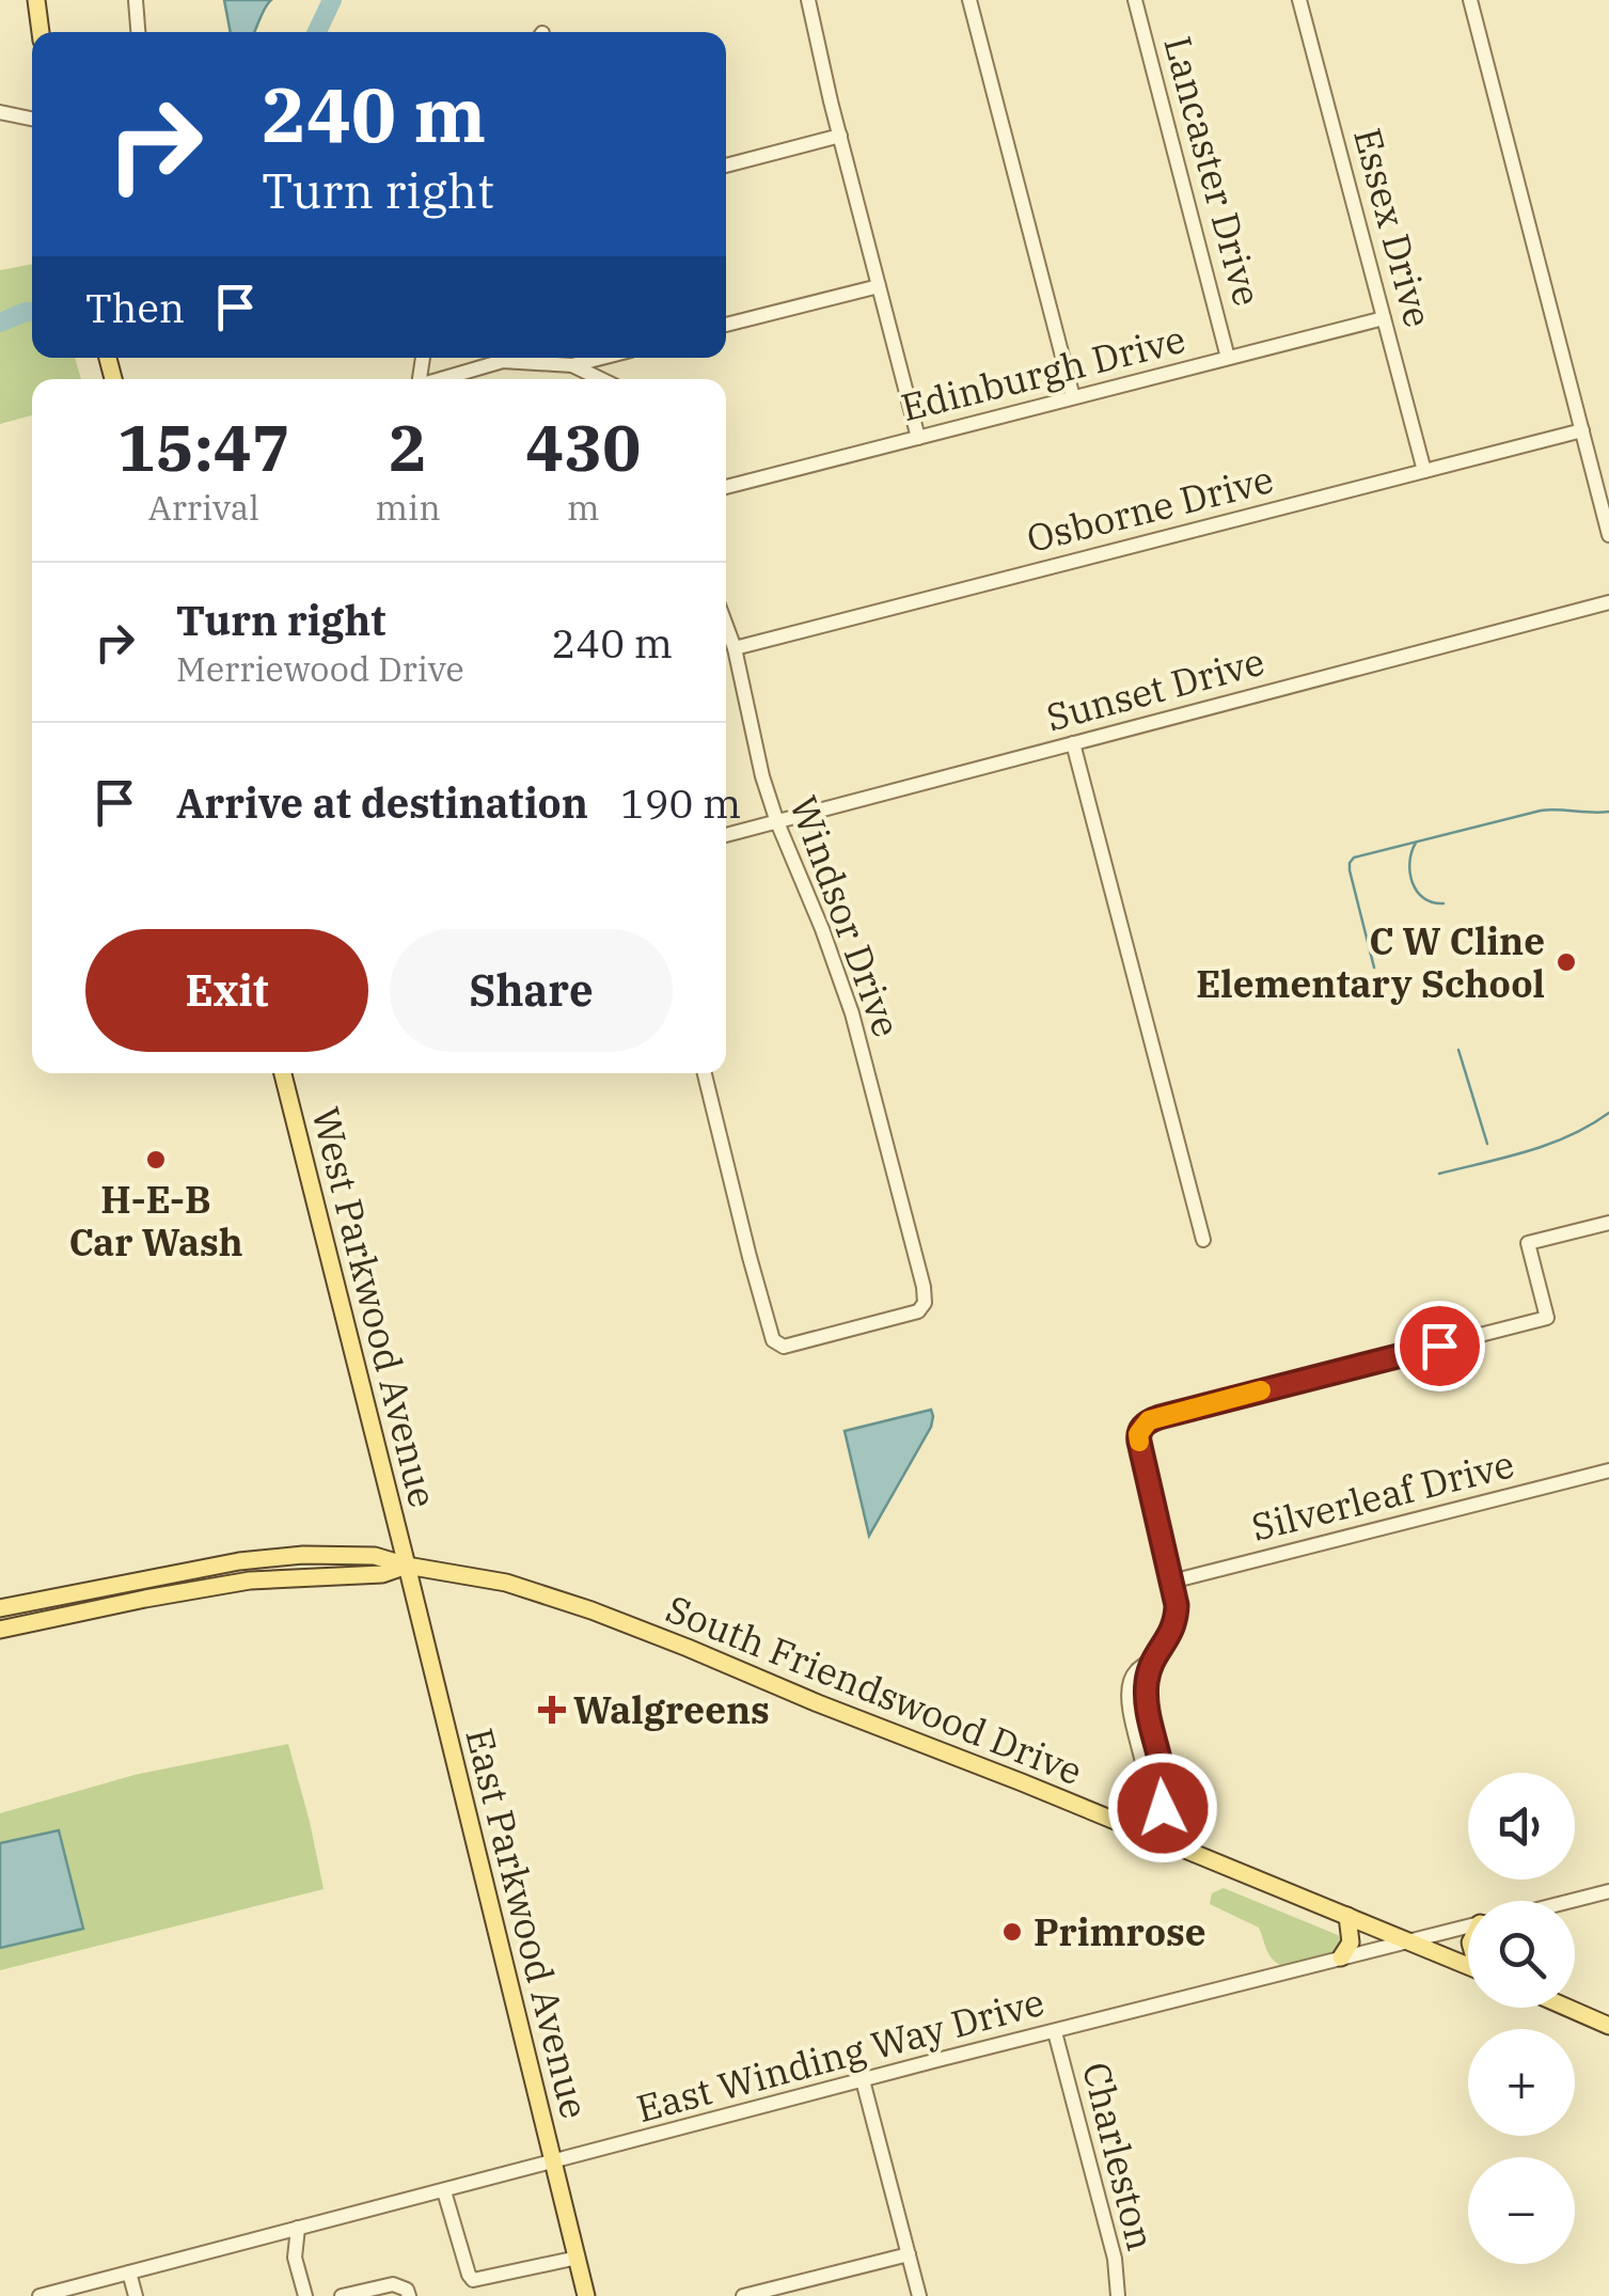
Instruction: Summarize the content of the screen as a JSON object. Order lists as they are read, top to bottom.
{
  "streets": {
    "main road": ["West Parkwood Avenue", "South Friendswood Drive", "East Parkwood Avenue"],
    "street": [
      "Lancaster Drive",
      "Essex Drive",
      "Edinburgh Drive",
      "Osborne Drive",
      "Sunset Drive",
      "Windsor Drive",
      "Silverleaf Drive",
      "East Winding Way Drive",
      "Charleston"
    ]
  },
  "crossings": [
    ["Lancaster Drive", "Edinburgh Drive"],
    ["Essex Drive", "Edinburgh Drive"],
    ["Essex Drive", "Osborne Drive"],
    ["Osborne Drive", "Windsor Drive"],
    ["Sunset Drive", "Windsor Drive"],
    ["West Parkwood Avenue", "South Friendswood Drive"],
    ["West Parkwood Avenue", "East Parkwood Avenue"],
    ["South Friendswood Drive", "East Parkwood Avenue"],
    ["South Friendswood Drive", "East Winding Way Drive"],
    ["East Parkwood Avenue", "East Winding Way Drive"],
    ["East Winding Way Drive", "Charleston"]
  ],
  "places": {
    "other": ["C W Cline Elementary School", "H-E-B Car Wash", "Primrose"],
    "health": ["Walgreens"]
  },
  "page": {
    "turn": ["240 m", "Turn right"],
    "then": "Then",
    "eta": [
      "15:47",
      "Arrival",
      "2",
      "min",
      "430",
      "m"
    ],
    "list": [
      {
        "name": "Turn right",
        "note": "Merriewood Drive",
        "value": "240 m"
      },
      {
        "name": "Arrive at destination",
        "value": "190 m"
      }
    ],
    "buttons": ["Exit", "Share"],
    "map_buttons": ["+", "−"]
  }
}
